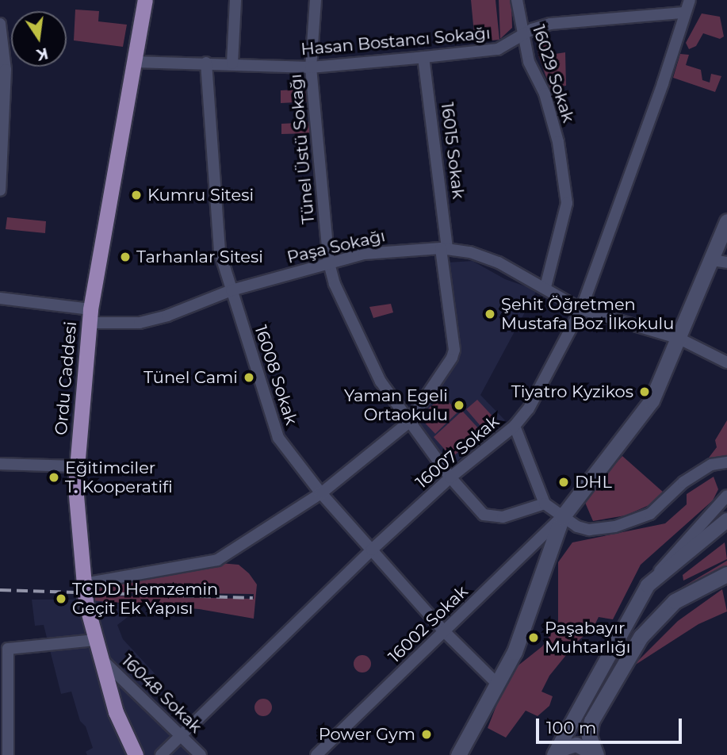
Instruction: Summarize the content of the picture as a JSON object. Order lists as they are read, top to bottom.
{
  "streets": {
    "main road": ["Ordu Caddesi"],
    "street": [
      "Hasan Bostancı Sokağı",
      "16029 Sokak",
      "Tünel Üstü Sokağı",
      "16015 Sokak",
      "Paşa Sokağı",
      "16008 Sokak",
      "16007 Sokak",
      "16002 Sokak",
      "16048 Sokak"
    ]
  },
  "crossings": [
    ["Hasan Bostancı Sokağı", "16029 Sokak"],
    ["Hasan Bostancı Sokağı", "Tünel Üstü Sokağı"],
    ["Hasan Bostancı Sokağı", "16015 Sokak"],
    ["Hasan Bostancı Sokağı", "16008 Sokak"],
    ["Hasan Bostancı Sokağı", "Ordu Caddesi"],
    ["Hasan Bostancı Sokağı", "16007 Sokak"],
    ["16029 Sokak", "Paşa Sokağı"],
    ["Tünel Üstü Sokağı", "16015 Sokak"],
    ["Tünel Üstü Sokağı", "Paşa Sokağı"],
    ["Tünel Üstü Sokağı", "16007 Sokak"],
    ["16015 Sokak", "Paşa Sokağı"],
    ["16015 Sokak", "16008 Sokak"],
    ["16015 Sokak", "Ordu Caddesi"],
    ["Paşa Sokağı", "16008 Sokak"],
    ["Paşa Sokağı", "Ordu Caddesi"],
    ["Paşa Sokağı", "16007 Sokak"],
    ["16008 Sokak", "16007 Sokak"],
    ["16008 Sokak", "16002 Sokak"],
    ["Ordu Caddesi", "16048 Sokak"],
    ["16007 Sokak", "16048 Sokak"]
  ],
  "places": [
    "Kumru Sitesi",
    "Tarhanlar Sitesi",
    "Şehit Öğretmen Mustafa Boz İlkokulu",
    "Tünel Cami",
    "Tiyatro Kyzikos",
    "Yaman Egeli Ortaokulu",
    "Eğitimciler T. Kooperatifi",
    "DHL",
    "TCDD Hemzemin Geçit Ek Yapısı",
    "Paşabayır Muhtarlığı",
    "Power Gym"
  ],
  "scale_bar": "100 m",
  "north": "bottom"
}
